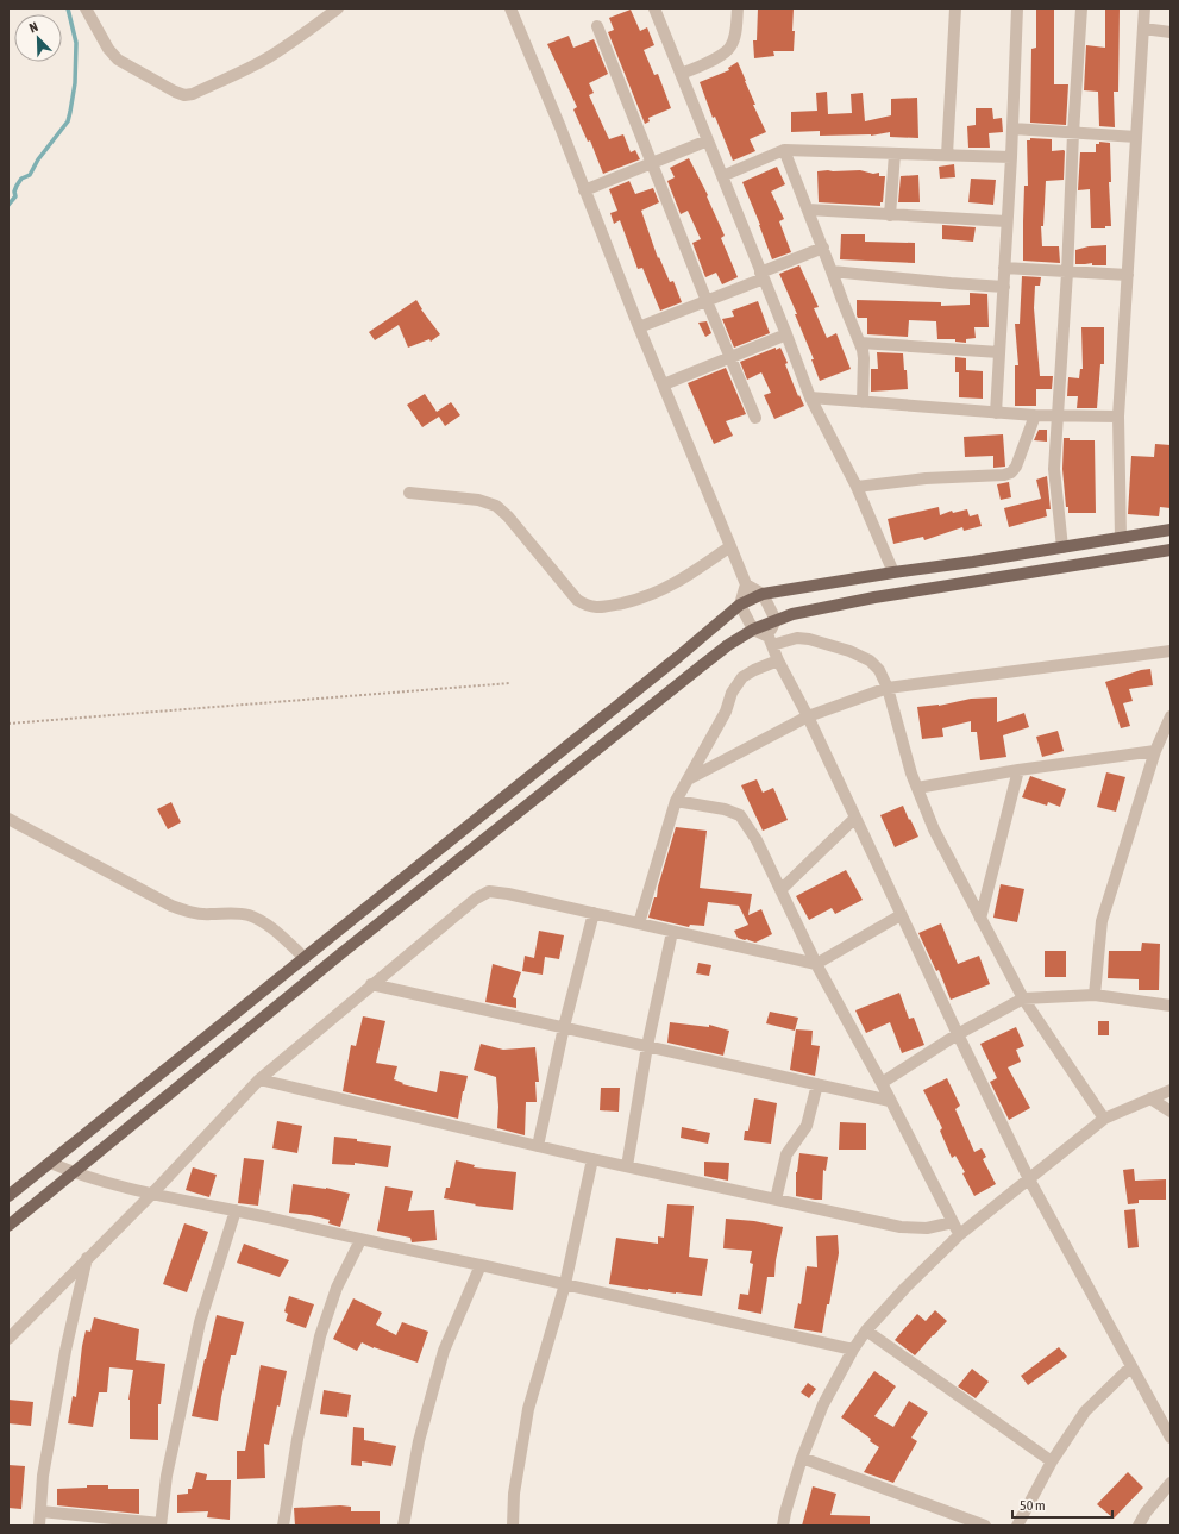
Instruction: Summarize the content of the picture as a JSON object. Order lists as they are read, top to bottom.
{
  "scale_bar": "50 m",
  "north": "top left"
}
